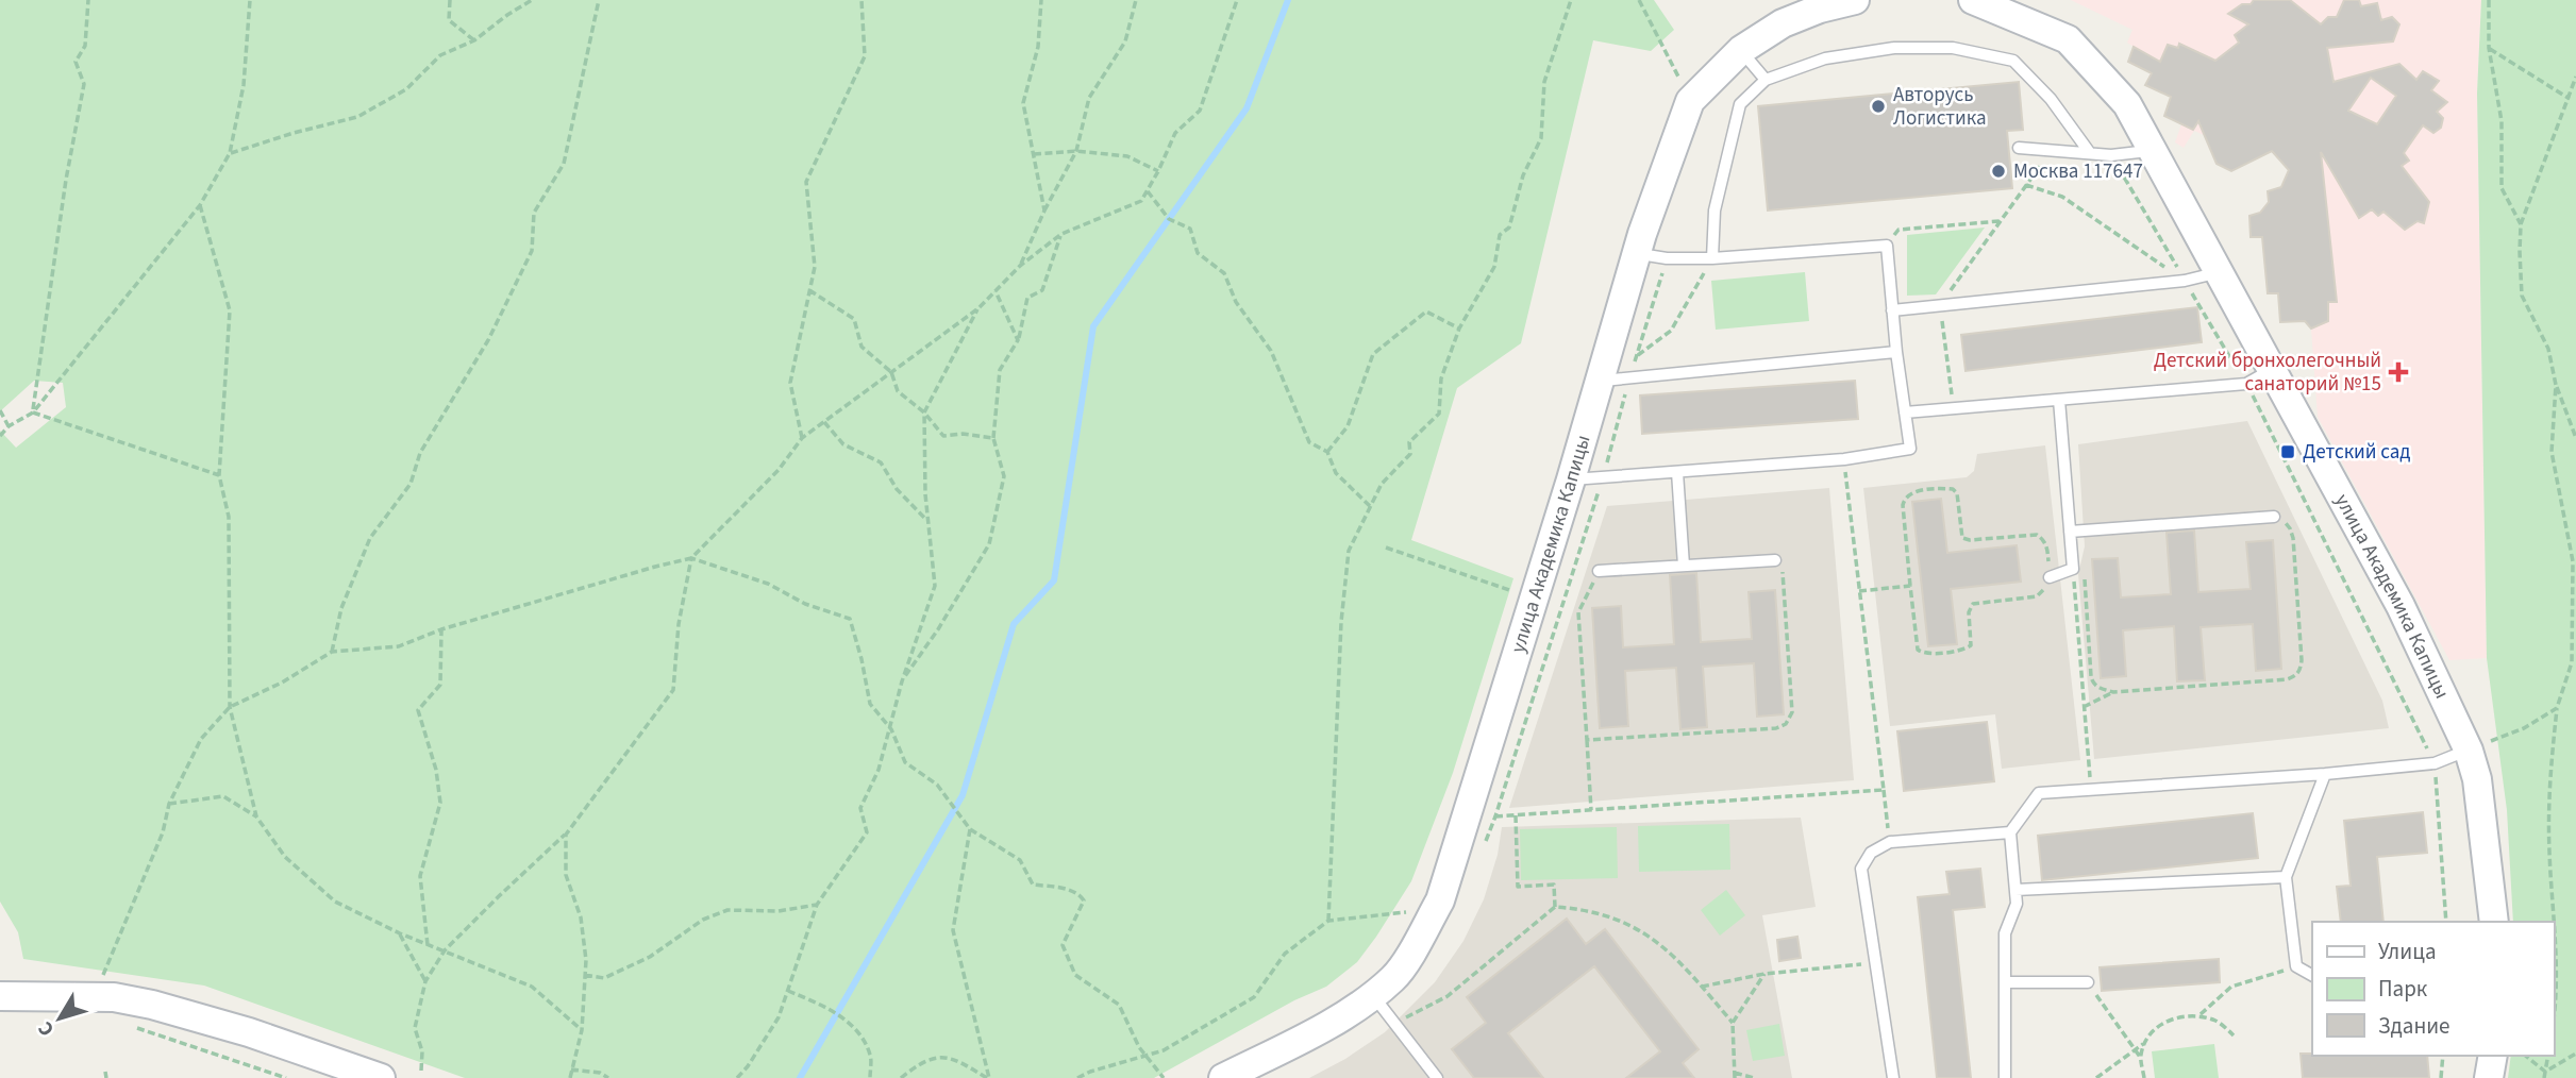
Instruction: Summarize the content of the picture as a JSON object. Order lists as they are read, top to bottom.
{
  "streets": {
    "street": ["улица Академика Капицы"]
  },
  "places": {
    "other": ["Авторусь Логистика", "Москва 117647"],
    "health": ["Детский бронхолегочный санаторий №15"],
    "transit": ["Детский сад"]
  },
  "legend": ["Улица", "Парк", "Здание"],
  "north": "bottom left"
}
